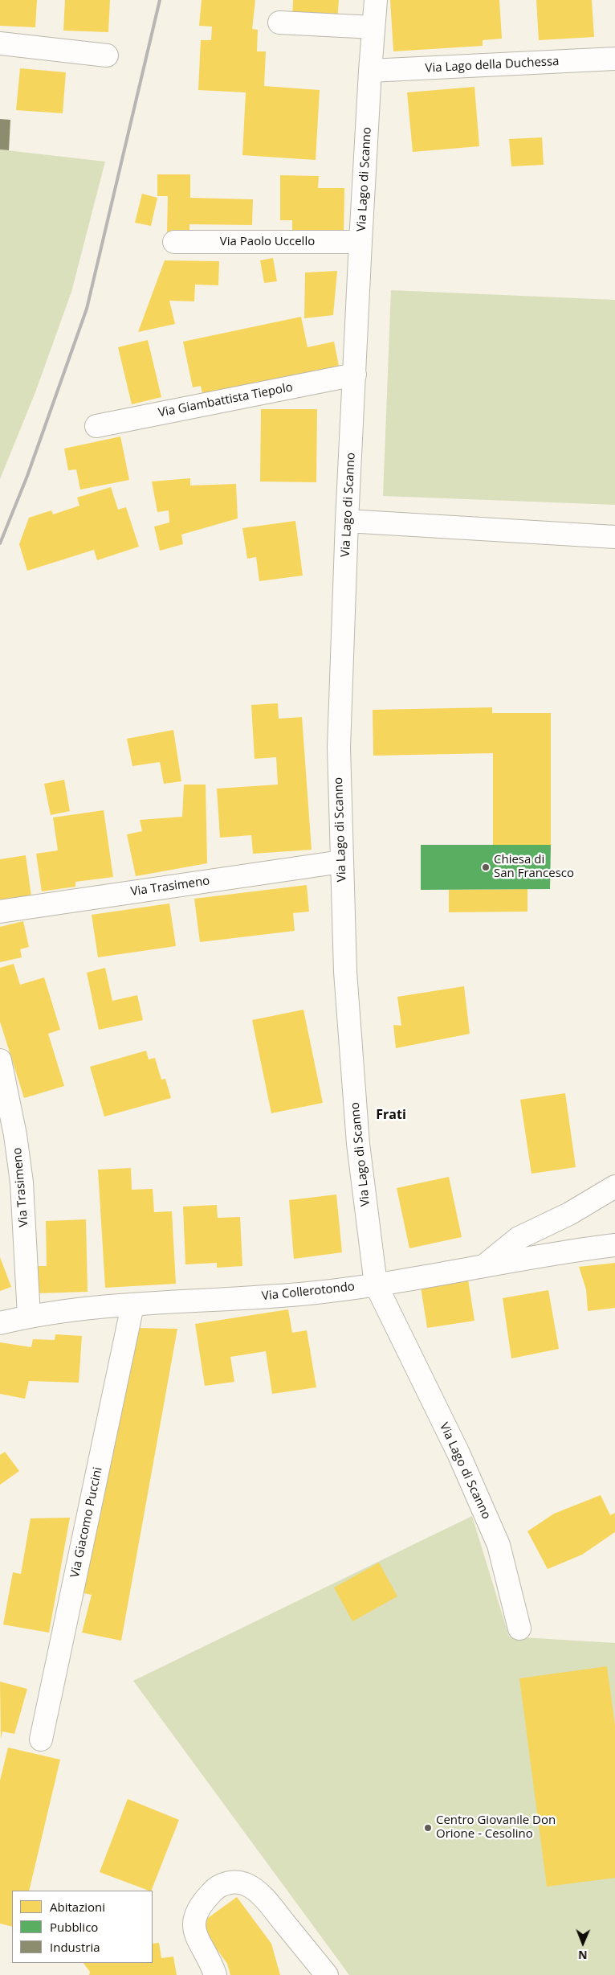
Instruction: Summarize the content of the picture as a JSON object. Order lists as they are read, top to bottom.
{
  "streets": {
    "street": [
      "Via Lago della Duchessa",
      "Via Lago di Scanno",
      "Via Paolo Uccello",
      "Via Giambattista Tiepolo",
      "Via Trasimeno",
      "Via Collerotondo",
      "Via Giacomo Puccini"
    ]
  },
  "crossings": [
    ["Via Lago della Duchessa", "Via Lago di Scanno"],
    ["Via Lago di Scanno", "Via Paolo Uccello"],
    ["Via Lago di Scanno", "Via Giambattista Tiepolo"],
    ["Via Lago di Scanno", "Via Trasimeno"],
    ["Via Lago di Scanno", "Via Collerotondo"],
    ["Via Trasimeno", "Via Collerotondo"],
    ["Via Collerotondo", "Via Giacomo Puccini"]
  ],
  "districts": ["Frati"],
  "places": ["Chiesa di San Francesco", "Centro Giovanile Don Orione - Cesolino"],
  "legend": ["Abitazioni", "Pubblico", "Industria"],
  "north": "bottom"
}
